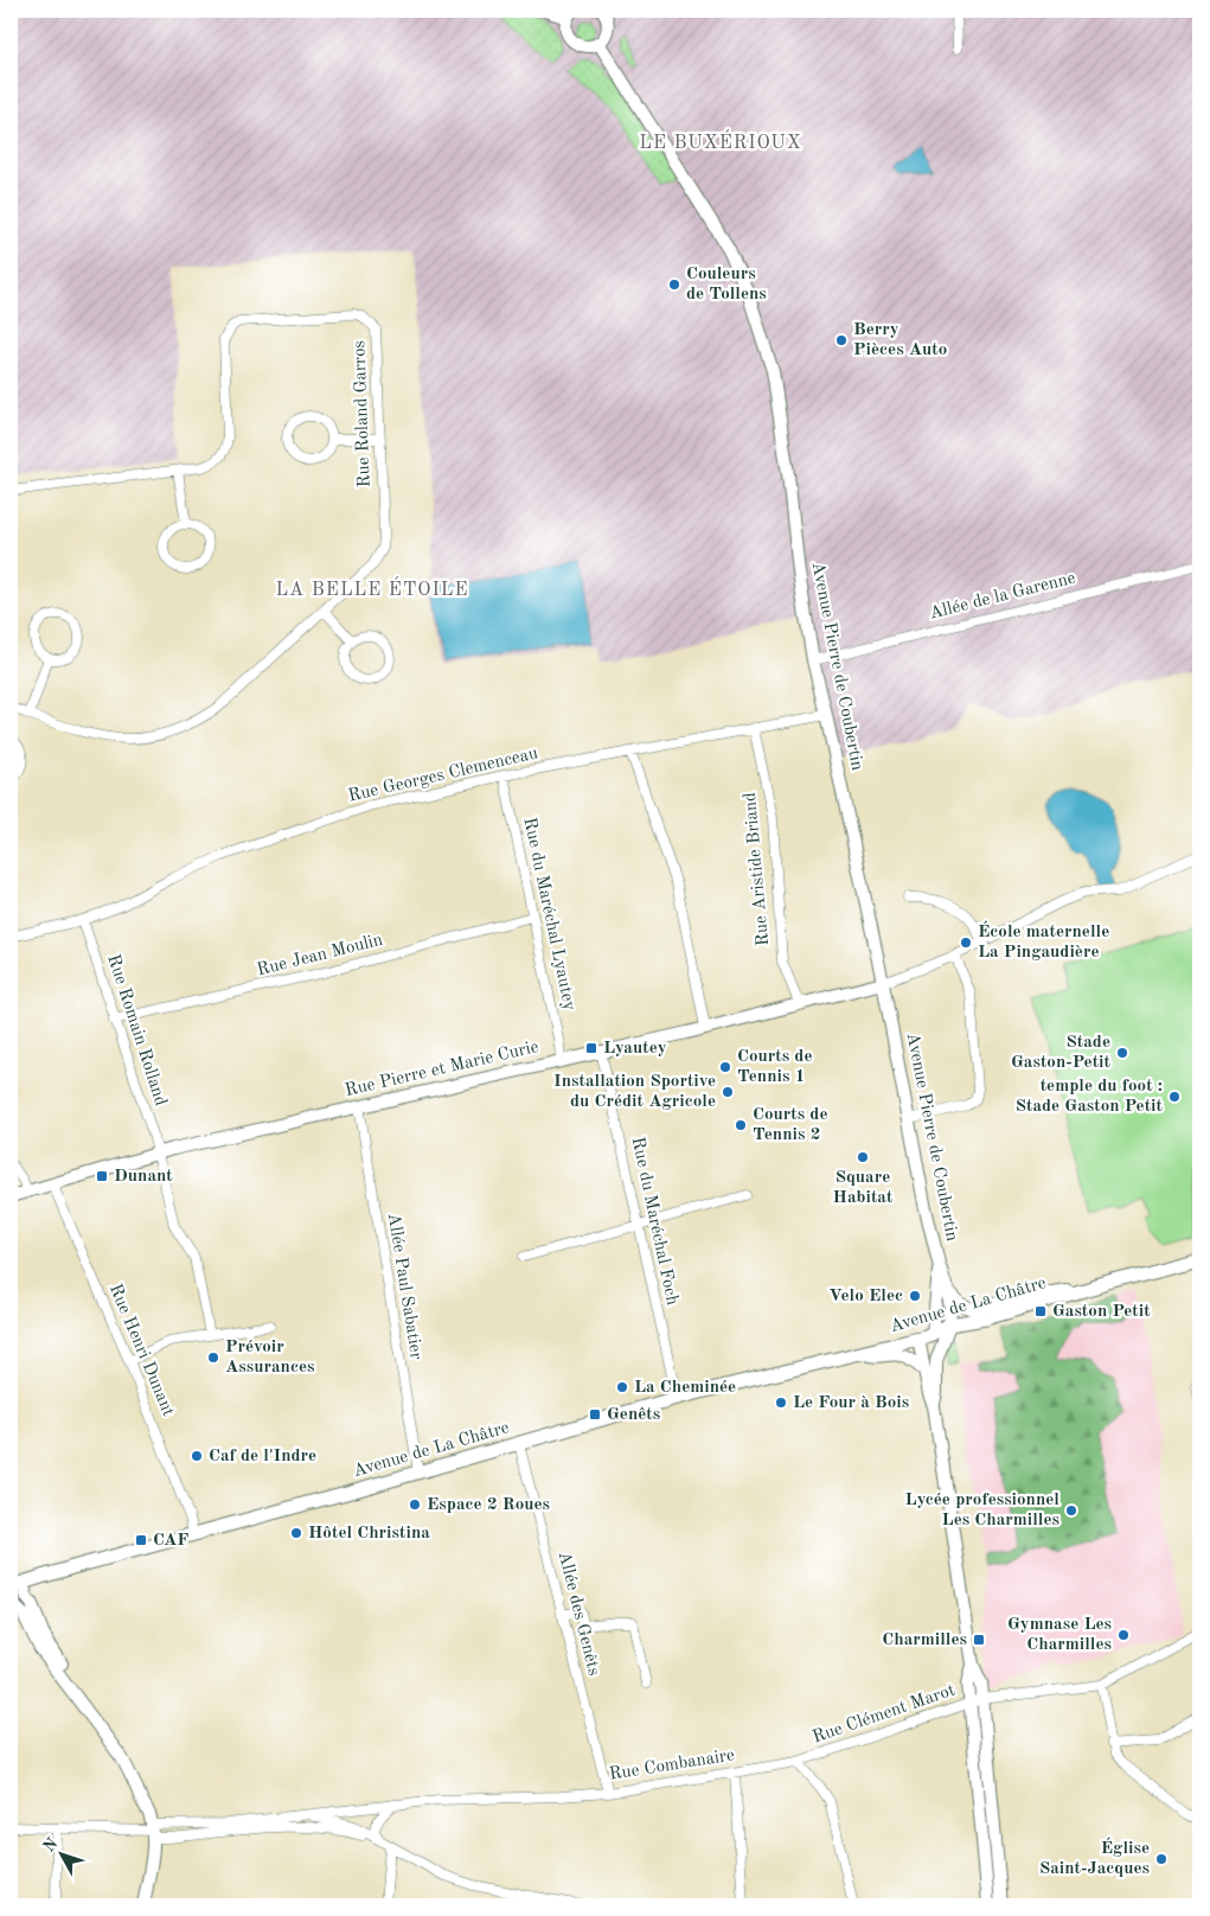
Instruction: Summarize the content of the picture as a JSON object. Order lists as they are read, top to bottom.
{
  "streets": {
    "main road": ["Avenue de La Châtre"],
    "street": [
      "Rue Roland Garros",
      "Allée de la Garenne",
      "Avenue Pierre de Coubertin",
      "Rue Georges Clemenceau",
      "Rue Aristide Briand",
      "Rue du Maréchal Lyautey",
      "Rue Jean Moulin",
      "Rue Romain Rolland",
      "Rue Pierre et Marie Curie",
      "Rue du Maréchal Foch",
      "Allée Paul Sabatier",
      "Rue Henri Dunant",
      "Allée des Genêts",
      "Rue Clément Marot",
      "Rue Combanaire"
    ]
  },
  "crossings": [
    ["Allée de la Garenne", "Avenue Pierre de Coubertin"],
    ["Avenue Pierre de Coubertin", "Rue Georges Clemenceau"],
    ["Avenue Pierre de Coubertin", "Rue Pierre et Marie Curie"],
    ["Avenue Pierre de Coubertin", "Avenue de La Châtre"],
    ["Rue Georges Clemenceau", "Rue Aristide Briand"],
    ["Rue Georges Clemenceau", "Rue du Maréchal Lyautey"],
    ["Rue Georges Clemenceau", "Rue Romain Rolland"],
    ["Rue Aristide Briand", "Rue Pierre et Marie Curie"],
    ["Rue du Maréchal Lyautey", "Rue Jean Moulin"],
    ["Rue du Maréchal Lyautey", "Rue Pierre et Marie Curie"],
    ["Rue Jean Moulin", "Rue Romain Rolland"],
    ["Rue Romain Rolland", "Rue Pierre et Marie Curie"],
    ["Rue Pierre et Marie Curie", "Rue du Maréchal Foch"],
    ["Rue Pierre et Marie Curie", "Allée Paul Sabatier"],
    ["Rue Pierre et Marie Curie", "Rue Henri Dunant"],
    ["Rue du Maréchal Foch", "Avenue de La Châtre"],
    ["Allée Paul Sabatier", "Avenue de La Châtre"],
    ["Avenue de La Châtre", "Rue Henri Dunant"],
    ["Avenue de La Châtre", "Allée des Genêts"],
    ["Allée des Genêts", "Rue Combanaire"],
    ["Rue Clément Marot", "Rue Combanaire"]
  ],
  "districts": ["LE BUXÉRIOUX", "LA BELLE ÉTOILE"],
  "places": {
    "other": [
      "Couleurs de Tollens",
      "Berry Pièces Auto",
      "École maternelle La Pingaudière",
      "Stade Gaston-Petit",
      "Courts de Tennis 1",
      "Installation Sportive du Crédit Agricole",
      "temple du foot : Stade Gaston Petit",
      "Courts de Tennis 2",
      "Square Habitat",
      "Velo Elec",
      "Prévoir Assurances",
      "La Cheminée",
      "Le Four à Bois",
      "Caf de l'Indre",
      "Espace 2 Roues",
      "Lycée professionnel Les Charmilles",
      "Hôtel Christina",
      "Gymnase Les Charmilles",
      "Église Saint-Jacques"
    ],
    "transit": [
      "Lyautey",
      "Dunant",
      "Gaston Petit",
      "Genêts",
      "CAF",
      "Charmilles"
    ]
  },
  "north": "top left"
}
